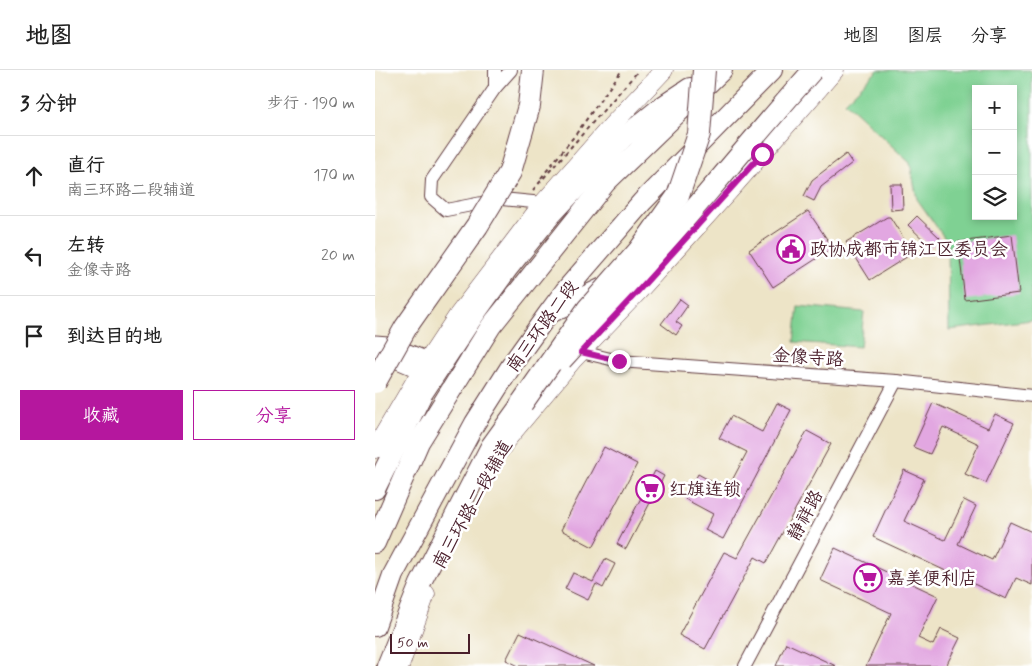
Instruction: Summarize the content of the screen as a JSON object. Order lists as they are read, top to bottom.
{
  "streets": {
    "highway": ["南三环路二段"],
    "main road": ["南三环路二段辅道"],
    "street": ["金像寺路", "静祥路"]
  },
  "crossings": [
    ["金像寺路", "南三环路二段辅道"],
    ["金像寺路", "静祥路"]
  ],
  "places": {
    "public building": ["政协成都市锦江区委员会"],
    "supermarket": ["红旗连锁", "嘉美便利店"]
  },
  "scale_bar": "50 m",
  "page": {
    "header": "地图",
    "nav": ["地图", "图层", "分享"],
    "heading": ["3 分钟", "步行 · 190 m"],
    "map_buttons": ["+", "−"],
    "list": [
      ["直行", "南三环路二段辅道", "170 m"],
      ["左转", "金像寺路", "20 m"],
      "到达目的地"
    ],
    "buttons": ["收藏", "分享"],
    "scale": "50 m"
  }
}
